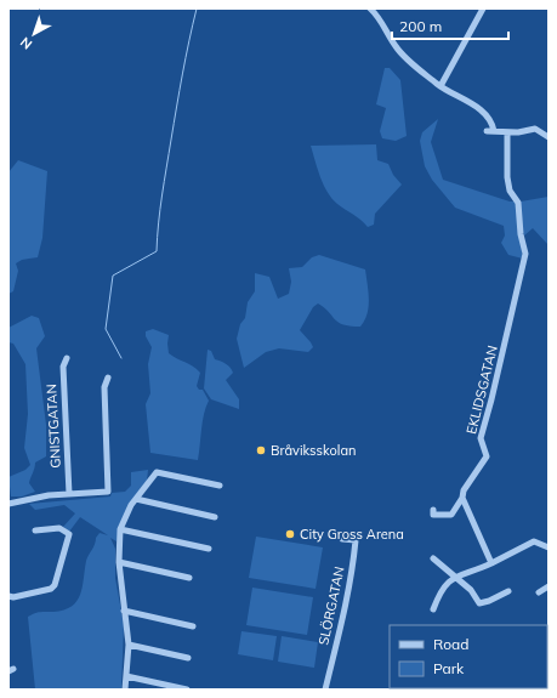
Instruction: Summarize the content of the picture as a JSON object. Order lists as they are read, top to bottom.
{
  "streets": {
    "street": ["EKLIDSGATAN", "GNISTGATAN", "SLÖRGATAN"]
  },
  "places": ["Bråviksskolan", "City Gross Arena"],
  "legend": ["Road", "Park"],
  "scale_bar": "200 m",
  "north": "bottom left"
}
